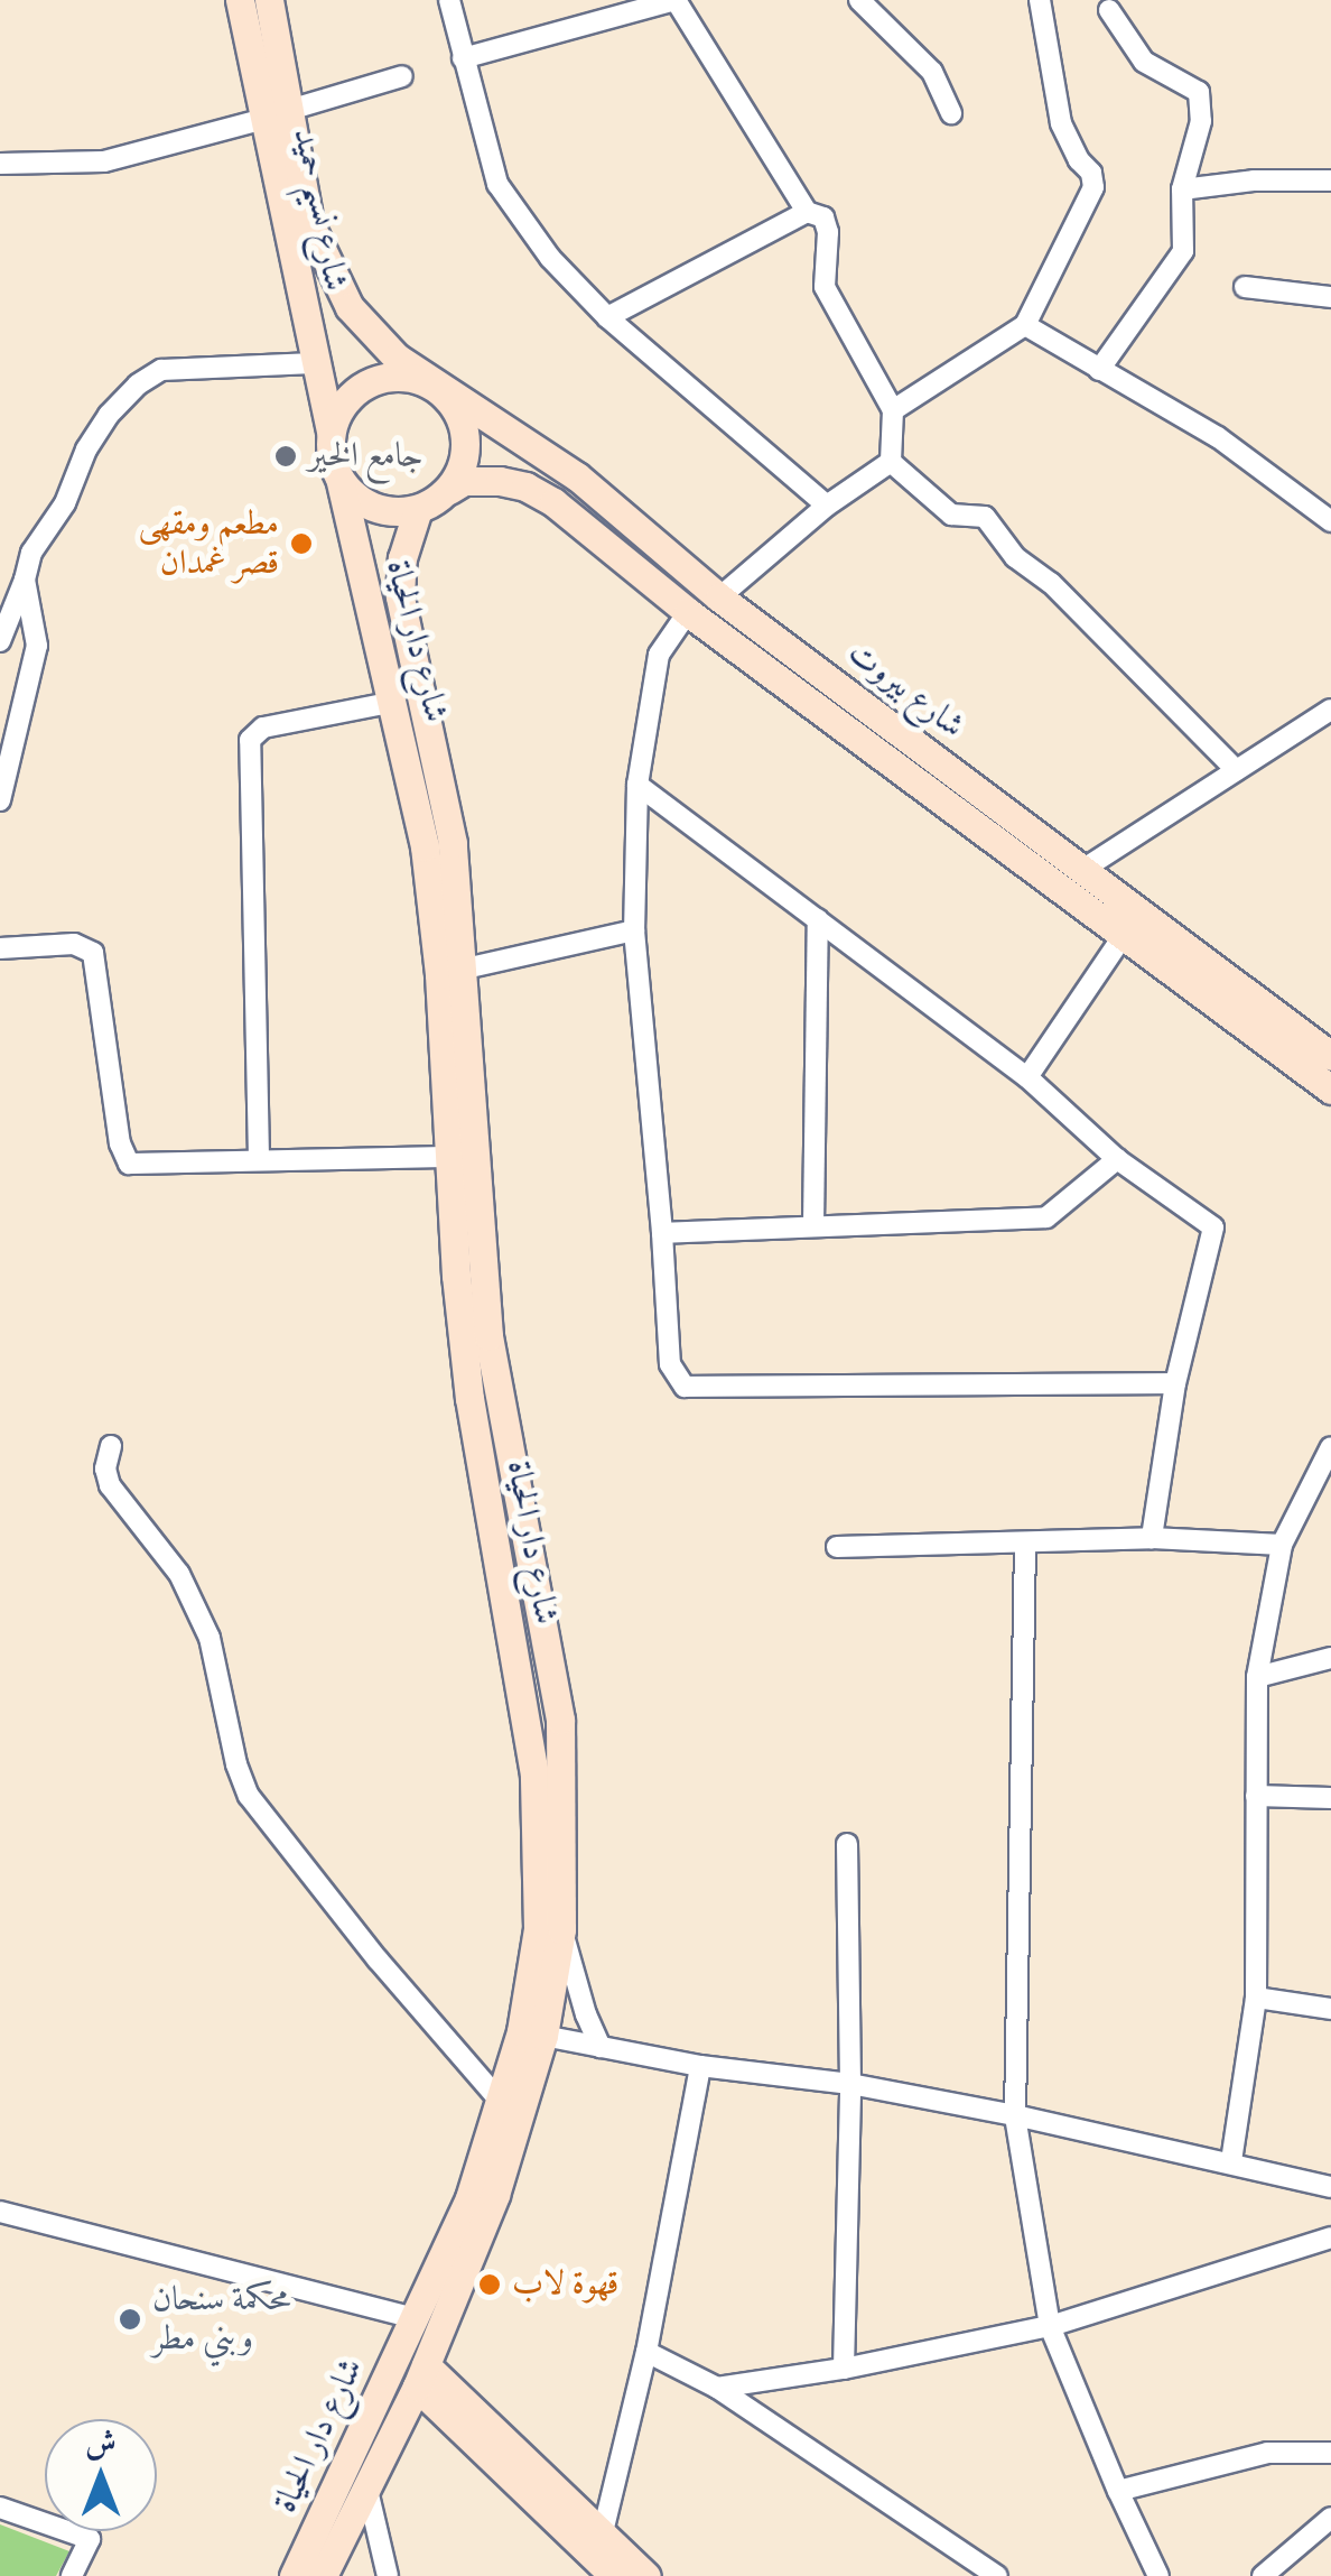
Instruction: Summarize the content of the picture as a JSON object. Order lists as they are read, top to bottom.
{
  "streets": {
    "main road": ["شارع نسيم حميد", "شارع دار الحياة", "شارع بيروت"]
  },
  "crossings": [
    ["شارع نسيم حميد", "شارع دار الحياة"],
    ["شارع نسيم حميد", "شارع بيروت"],
    ["شارع دار الحياة", "شارع بيروت"]
  ],
  "places": [
    "جامع الخير",
    "مطعم ومقهى قصر غمدان",
    "قهوة لاب",
    "محكمة سنحان وبني مطر"
  ],
  "north": "top"
}
